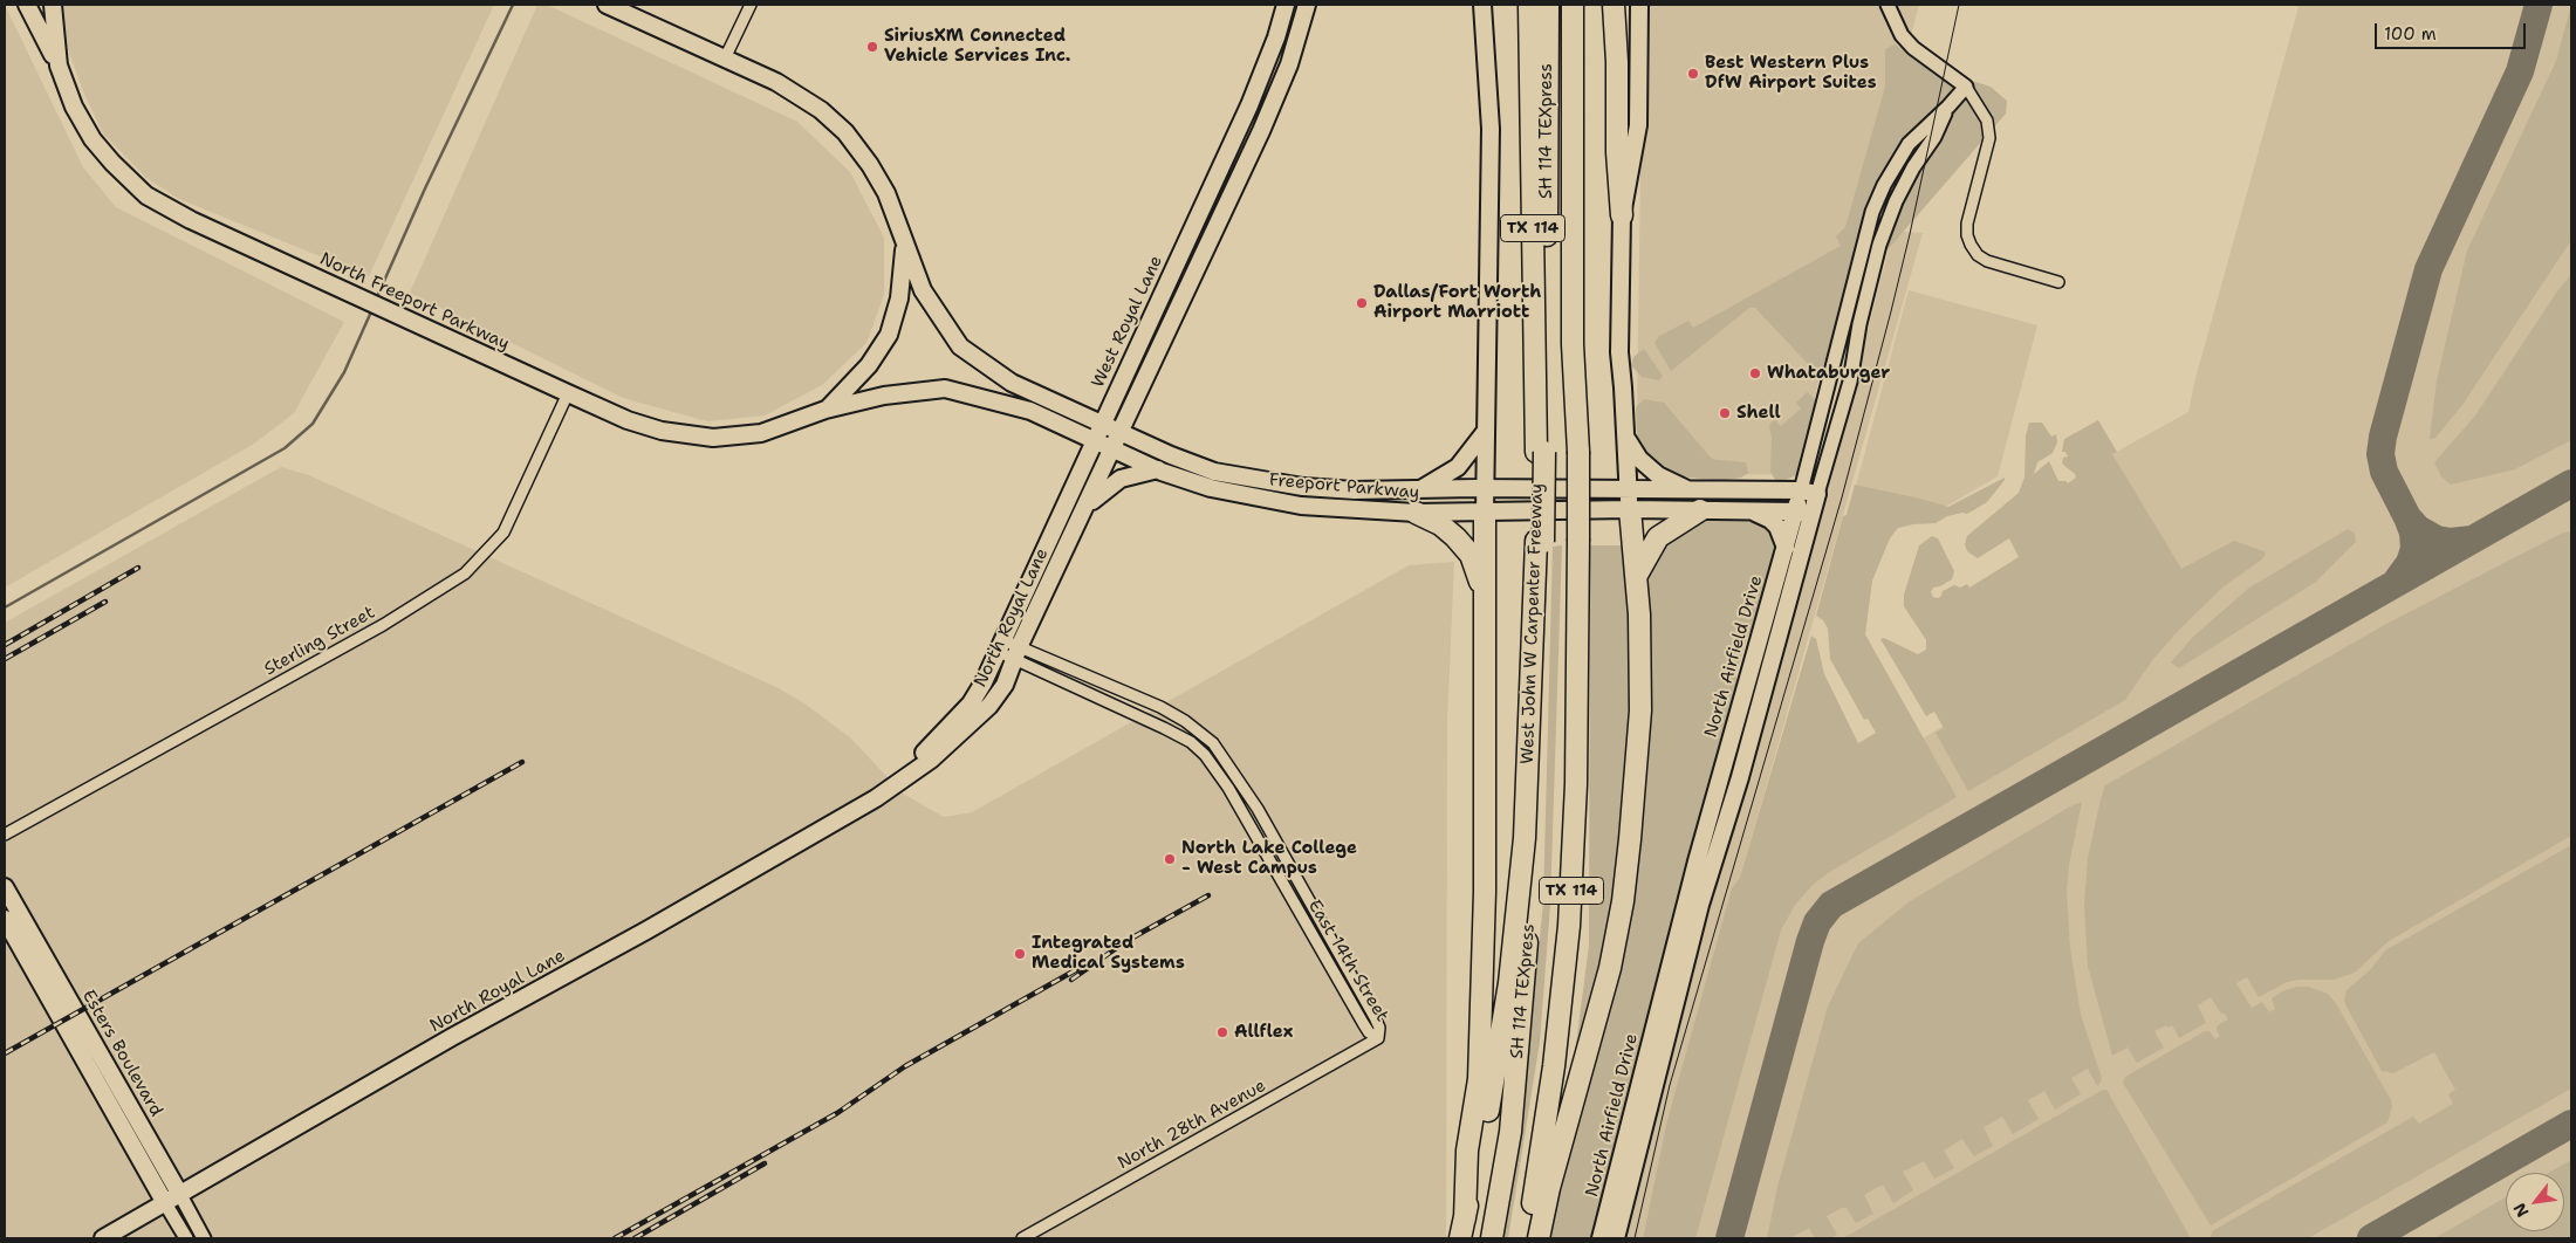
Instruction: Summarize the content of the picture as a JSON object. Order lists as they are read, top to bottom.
{
  "streets": {
    "highway": ["SH 114 TEXpress", "TX 114", "West John W Carpenter Freeway"],
    "main road": [
      "North Freeport Parkway",
      "West Royal Lane",
      "Freeport Parkway",
      "North Royal Lane",
      "North Airfield Drive",
      "Esters Boulevard"
    ],
    "street": ["Sterling Street", "East 14th Street", "North 28th Avenue"]
  },
  "crossings": [
    ["SH 114 TEXpress", "West John W Carpenter Freeway"],
    ["North Freeport Parkway", "Freeport Parkway"],
    ["North Freeport Parkway", "Sterling Street"],
    ["West Royal Lane", "Freeport Parkway"],
    ["West Royal Lane", "North Royal Lane"],
    ["West Royal Lane", "East 14th Street"],
    ["Freeport Parkway", "North Royal Lane"],
    ["Freeport Parkway", "North Airfield Drive"],
    ["North Royal Lane", "East 14th Street"],
    ["North Royal Lane", "Esters Boulevard"],
    ["East 14th Street", "North 28th Avenue"]
  ],
  "places": [
    "SiriusXM Connected Vehicle Services Inc.",
    "Best Western Plus DfW Airport Suites",
    "Dallas/Fort Worth Airport Marriott",
    "Whataburger",
    "Shell",
    "North Lake College - West Campus",
    "Integrated Medical Systems",
    "Allflex"
  ],
  "scale_bar": "100 m",
  "north": "bottom left"
}
